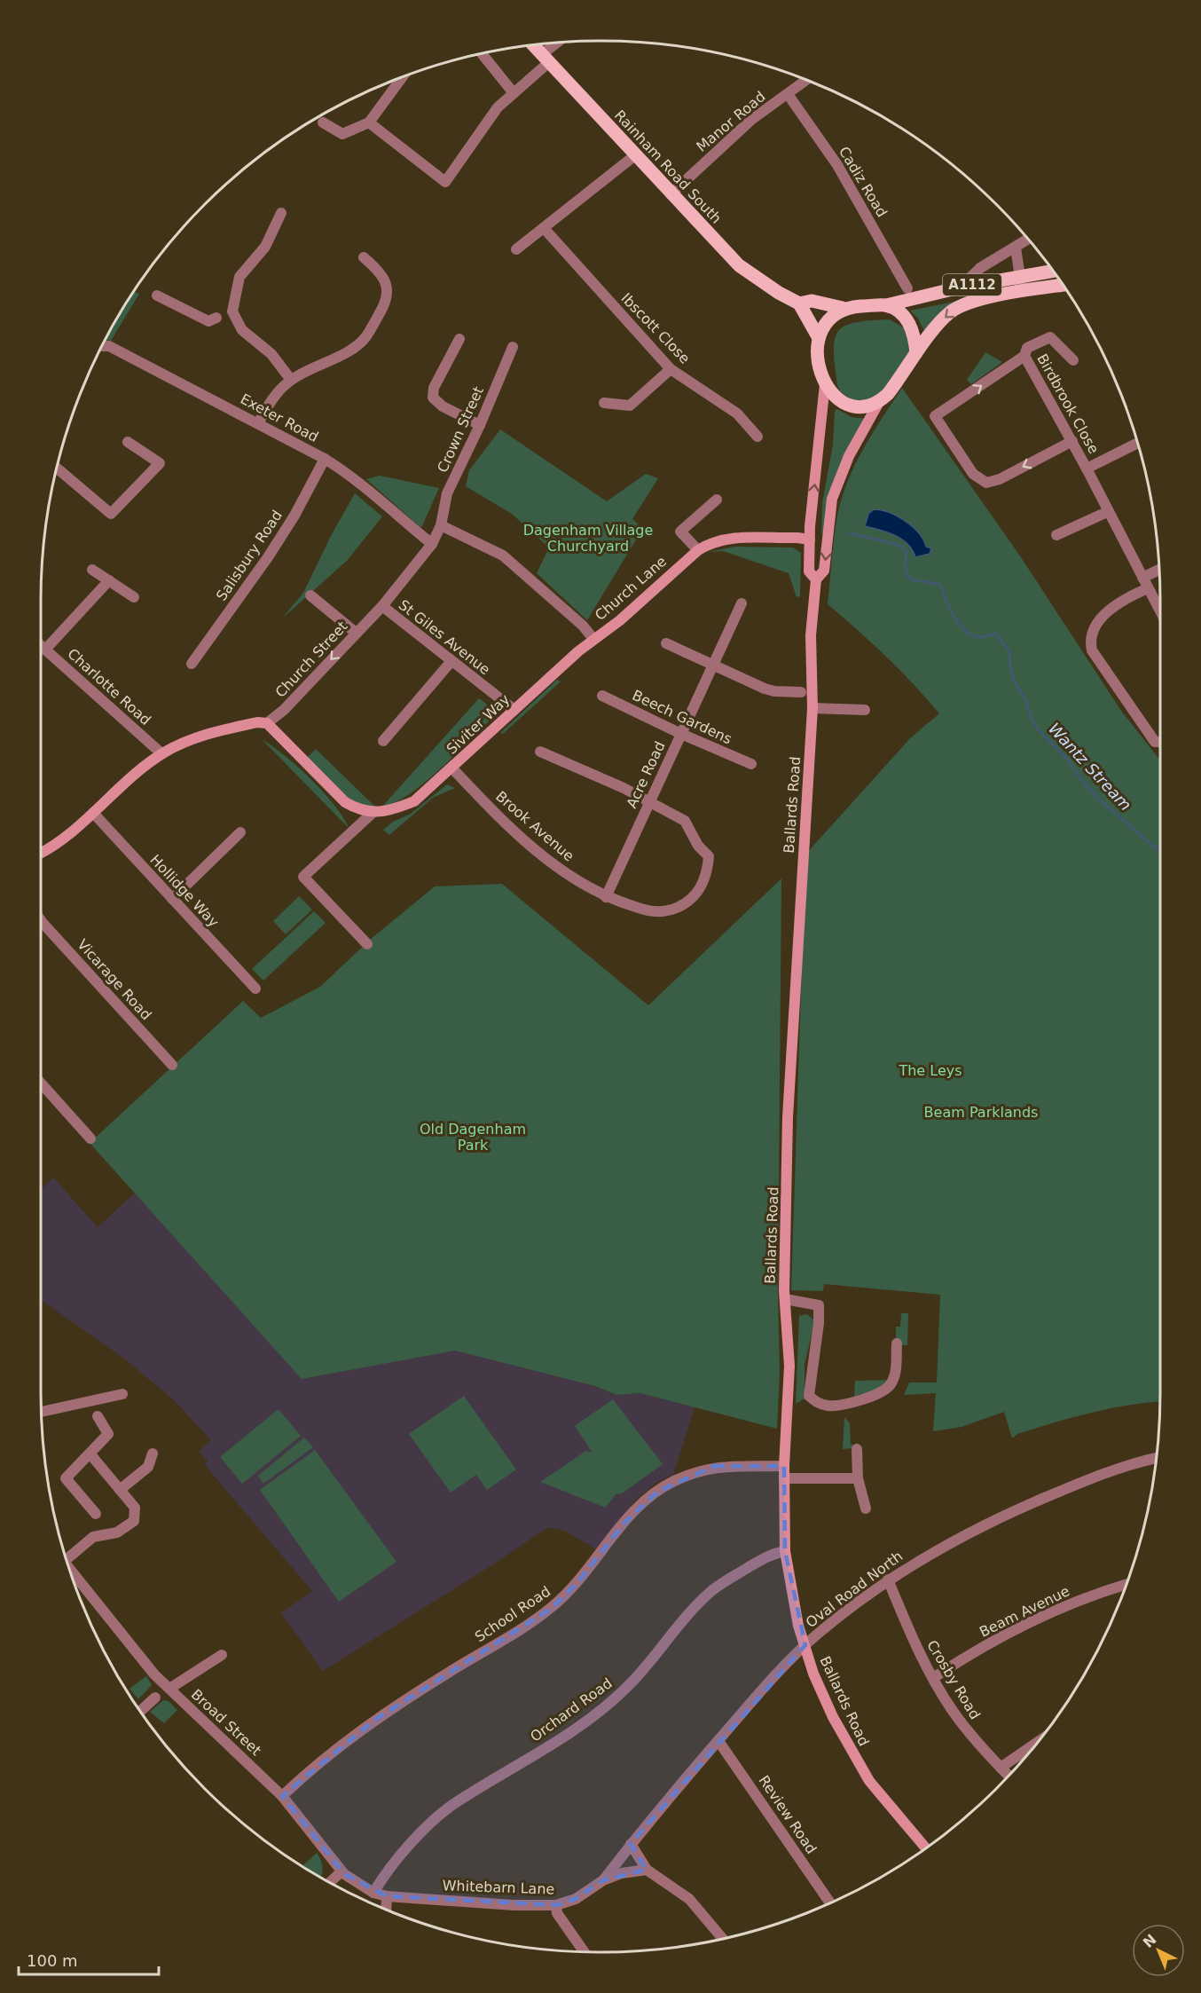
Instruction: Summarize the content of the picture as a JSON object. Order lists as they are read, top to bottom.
{
  "streets": {
    "main road": [
      "Rainham Road South",
      "A1112",
      "Church Lane",
      "Siviter Way",
      "Ballards Road"
    ],
    "street": [
      "Manor Road",
      "Cadiz Road",
      "Ibscott Close",
      "Birdbrook Close",
      "Exeter Road",
      "Crown Street",
      "Salisbury Road",
      "St Giles Avenue",
      "Church Street",
      "Charlotte Road",
      "Beech Gardens",
      "Acre Road",
      "Brook Avenue",
      "Hollidge Way",
      "Vicarage Road",
      "Oval Road North",
      "Beam Avenue",
      "School Road",
      "Crosby Road",
      "Orchard Road",
      "Broad Street",
      "Review Road",
      "Whitebarn Lane"
    ]
  },
  "crossings": [
    ["Manor Road", "Rainham Road South"],
    ["Manor Road", "Cadiz Road"],
    ["Rainham Road South", "A1112"],
    ["Rainham Road South", "Ballards Road"],
    ["A1112", "Ballards Road"],
    ["Exeter Road", "Salisbury Road"],
    ["Exeter Road", "Church Street"],
    ["Crown Street", "Church Lane"],
    ["Crown Street", "Church Street"],
    ["Church Lane", "Church Street"],
    ["Church Lane", "Siviter Way"],
    ["Church Lane", "Ballards Road"],
    ["St Giles Avenue", "Church Street"],
    ["St Giles Avenue", "Siviter Way"],
    ["Church Street", "Siviter Way"],
    ["Beech Gardens", "Acre Road"],
    ["Siviter Way", "Brook Avenue"],
    ["Acre Road", "Brook Avenue"],
    ["Ballards Road", "Oval Road North"],
    ["Ballards Road", "School Road"],
    ["Ballards Road", "Orchard Road"],
    ["Oval Road North", "Crosby Road"],
    ["Oval Road North", "Review Road"],
    ["Oval Road North", "Whitebarn Lane"],
    ["Beam Avenue", "Crosby Road"],
    ["School Road", "Broad Street"],
    ["Orchard Road", "Broad Street"],
    ["Broad Street", "Whitebarn Lane"]
  ],
  "water": ["Wantz Stream"],
  "parks": [
    "Dagenham Village Churchyard",
    "The Leys",
    "Beam Parklands",
    "Old Dagenham Park"
  ],
  "scale_bar": "100 m",
  "north": "top left"
}
